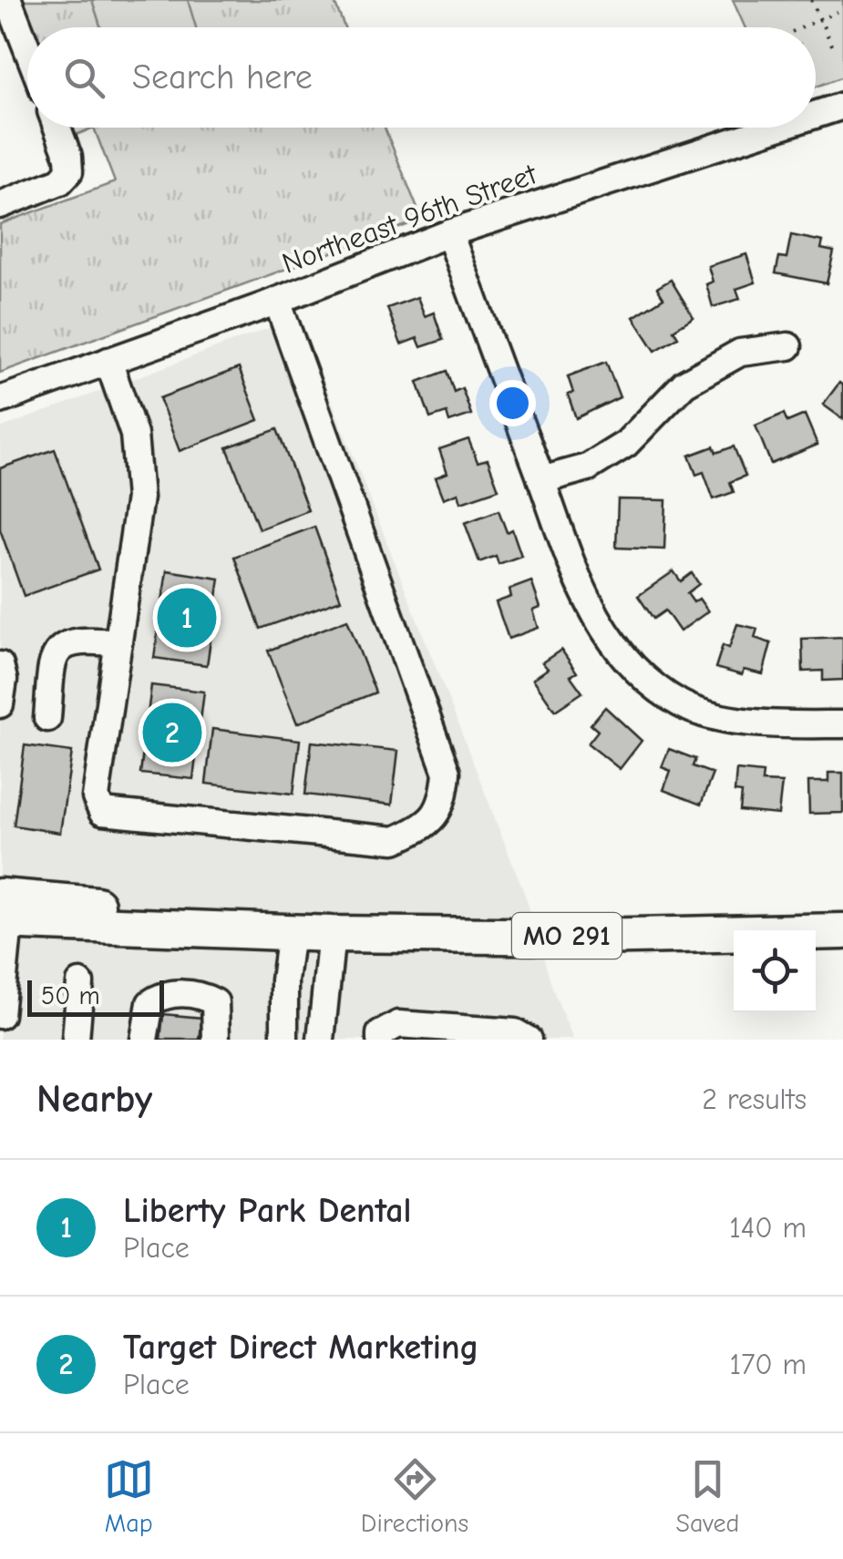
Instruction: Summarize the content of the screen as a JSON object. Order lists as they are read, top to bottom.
{
  "streets": {
    "main road": ["MO 291"],
    "street": ["Northeast 96th Street"]
  },
  "scale_bar": "50 m",
  "page": {
    "search": "Search here",
    "pins": ["1", "2"],
    "scale": "50 m",
    "heading": ["Nearby", "2 results"],
    "list": [
      {
        "mark": "1",
        "name": "Liberty Park Dental",
        "note": "Place",
        "value": "140 m"
      },
      {
        "mark": "2",
        "name": "Target Direct Marketing",
        "note": "Place",
        "value": "170 m"
      }
    ],
    "nav": ["Map", "Directions", "Saved"]
  }
}
